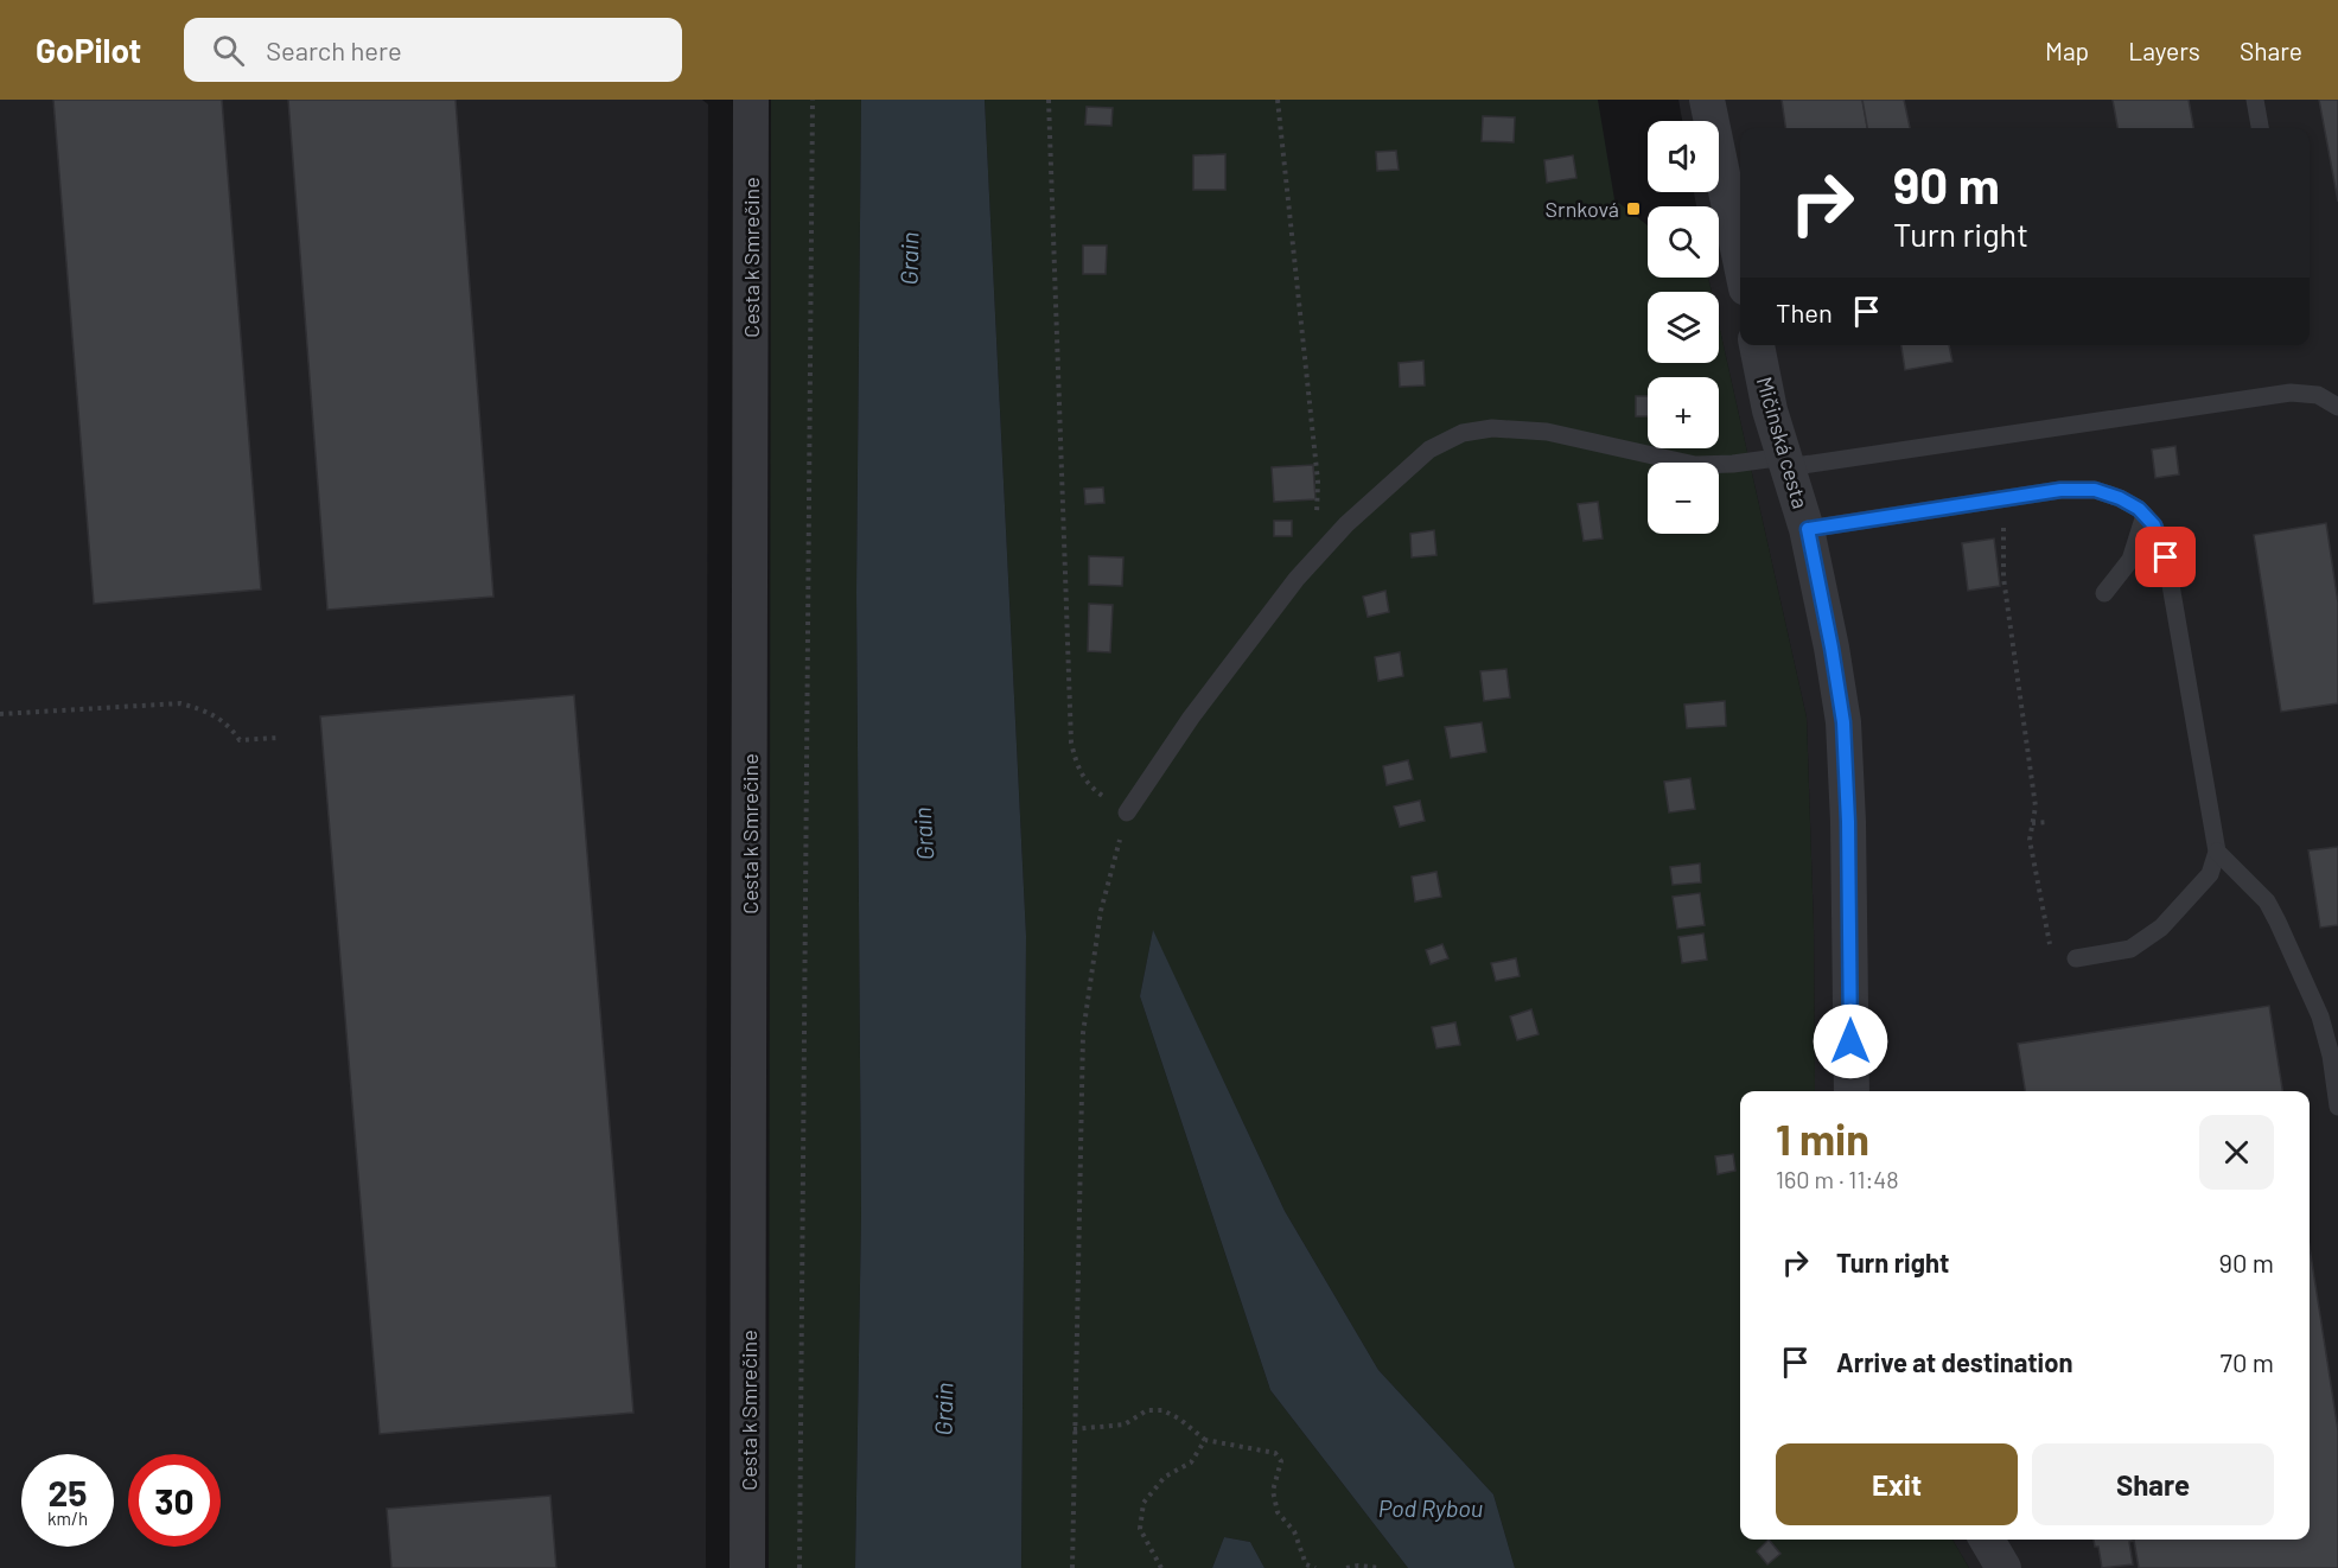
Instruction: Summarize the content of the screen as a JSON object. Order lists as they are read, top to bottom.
{
  "streets": {
    "street": ["Cesta k Smrečine", "Mičinská cesta"]
  },
  "water": ["Grain", "Pod Rybou"],
  "places": {
    "transit": ["Srnková"]
  },
  "page": {
    "header": "GoPilot",
    "search": "Search here",
    "nav": ["Map", "Layers", "Share"],
    "map_buttons": ["+", "−"],
    "turn": ["90 m", "Turn right"],
    "then": "Then",
    "heading": ["1 min", "160 m · 11:48"],
    "list": [
      {
        "name": "Turn right",
        "value": "90 m"
      },
      {
        "name": "Arrive at destination",
        "value": "70 m"
      }
    ],
    "buttons": ["Exit", "Share"],
    "speed": "25 km/h",
    "limit": "30"
  }
}
